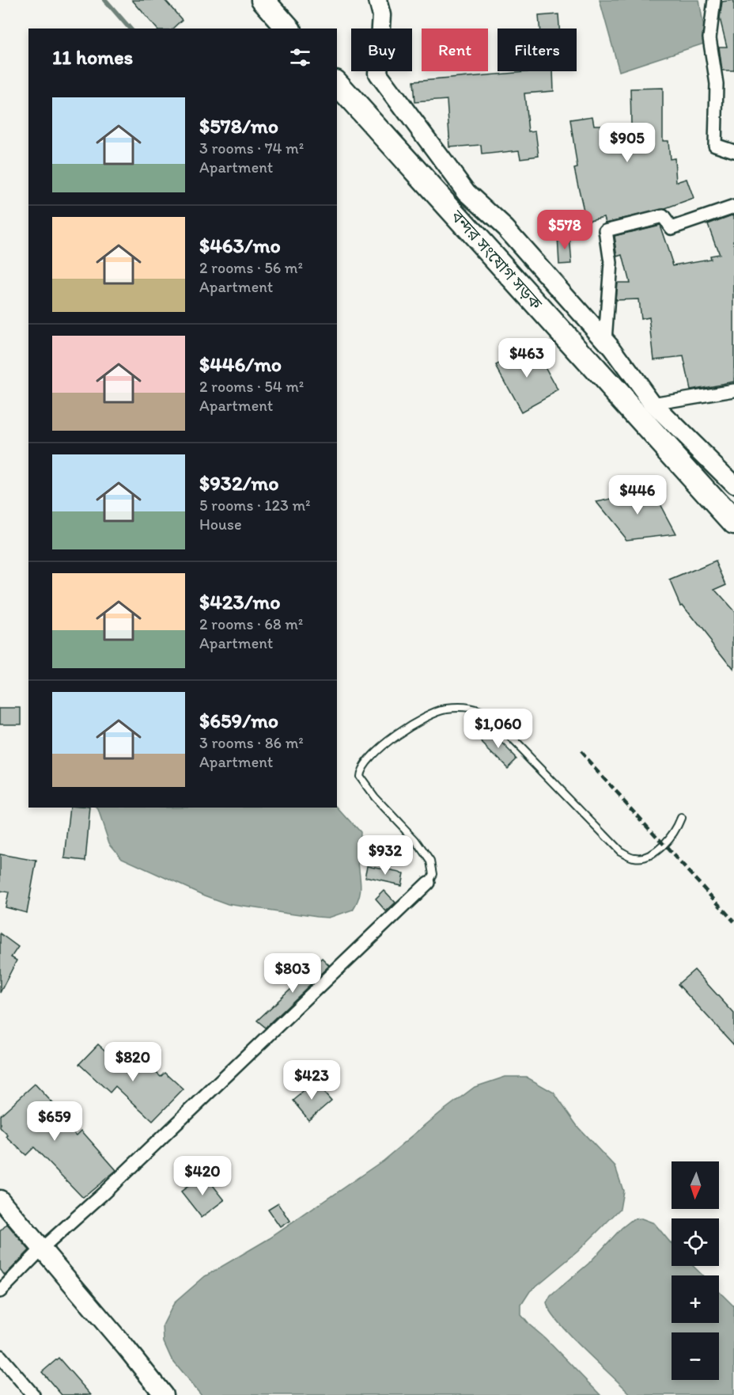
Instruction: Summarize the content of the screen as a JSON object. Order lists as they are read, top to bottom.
{
  "streets": {
    "highway": ["বন্দর সংযোগ সড়ক"]
  },
  "north": "bottom",
  "page": {
    "chip": ["Buy", "Rent", "Filters"],
    "heading": "11 homes",
    "list": [
      {
        "name": "$578/mo",
        "note": "3 rooms · 74 m² · Apartment"
      },
      {
        "name": "$463/mo",
        "note": "2 rooms · 56 m² · Apartment"
      },
      {
        "name": "$446/mo",
        "note": "2 rooms · 54 m² · Apartment"
      },
      {
        "name": "$932/mo",
        "note": "5 rooms · 123 m² · House"
      },
      {
        "name": "$423/mo",
        "note": "2 rooms · 68 m² · Apartment"
      },
      {
        "name": "$659/mo",
        "note": "3 rooms · 86 m² · Apartment"
      }
    ],
    "price": [
      "$905",
      "$578",
      "$463",
      "$446",
      "$1,060",
      "$932",
      "$803",
      "$820",
      "$423",
      "$659",
      "$420"
    ],
    "map_buttons": ["+", "−"]
  }
}
